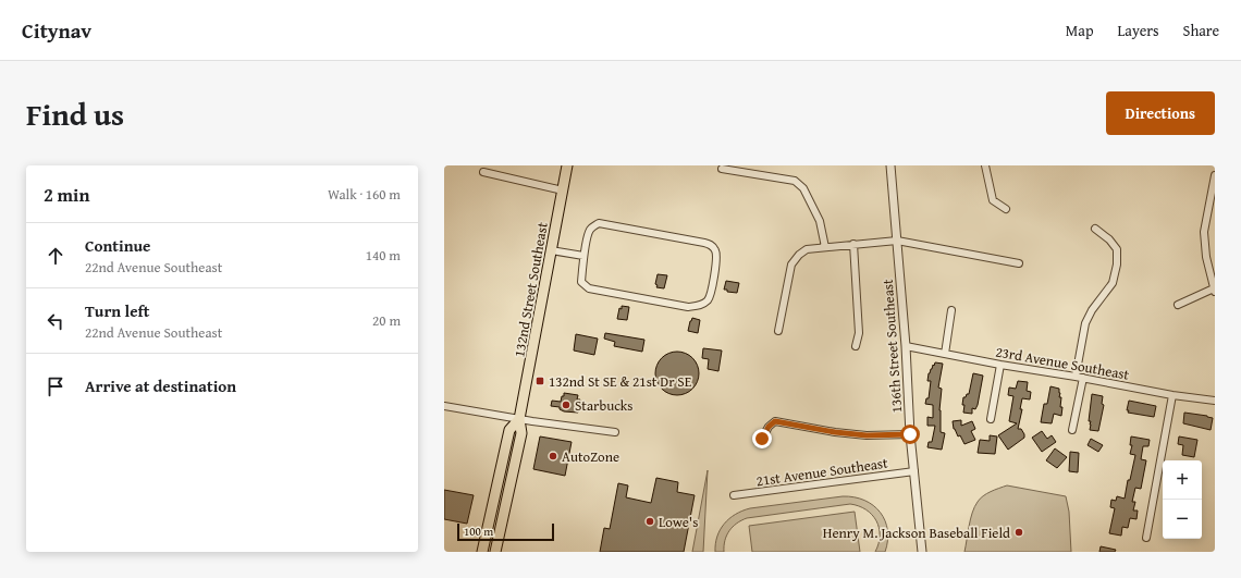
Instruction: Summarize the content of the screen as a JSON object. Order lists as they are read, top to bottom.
{
  "streets": {
    "main road": ["132nd Street Southeast"],
    "street": ["136th Street Southeast", "23rd Avenue Southeast", "21st Avenue Southeast"]
  },
  "crossings": [
    ["136th Street Southeast", "23rd Avenue Southeast"],
    ["136th Street Southeast", "21st Avenue Southeast"]
  ],
  "places": {
    "transit": ["132nd St SE & 21st Dr SE"],
    "other": [
      "Starbucks",
      "AutoZone",
      "Lowe's",
      "Henry M. Jackson Baseball Field"
    ]
  },
  "scale_bar": "100 m",
  "page": {
    "header": "Citynav",
    "nav": ["Map", "Layers", "Share"],
    "title": "Find us",
    "buttons": "Directions",
    "heading": ["2 min", "Walk · 160 m"],
    "list": [
      ["Continue", "22nd Avenue Southeast", "140 m"],
      ["Turn left", "22nd Avenue Southeast", "20 m"],
      "Arrive at destination"
    ],
    "map_buttons": ["+", "−"],
    "scale": "100 m"
  }
}
